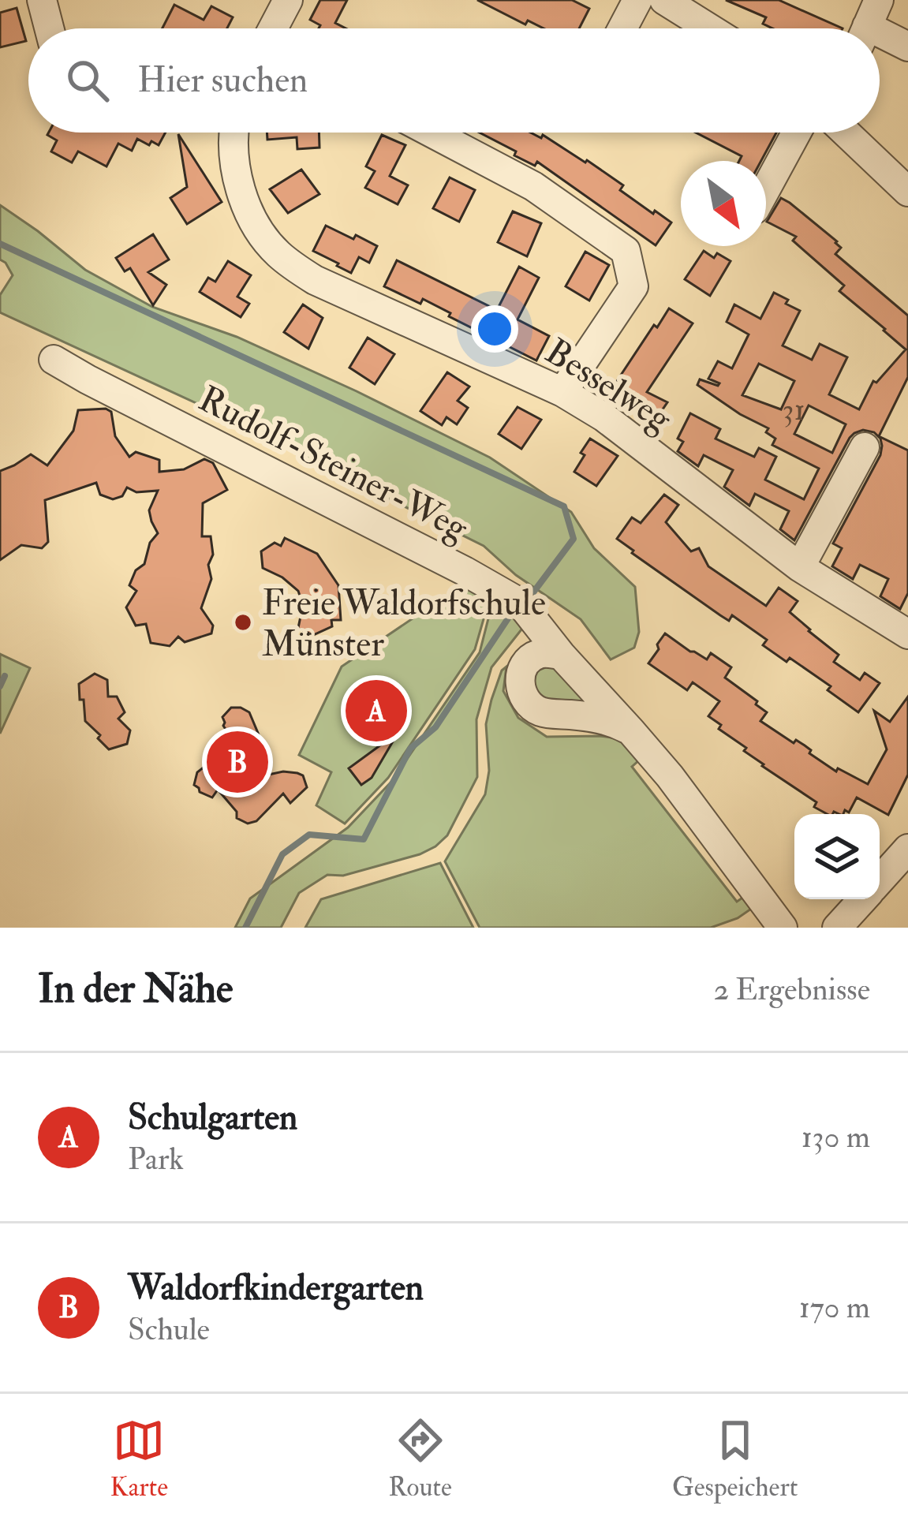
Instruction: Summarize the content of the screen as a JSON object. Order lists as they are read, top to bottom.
{
  "streets": {
    "street": ["Besselweg", "Rudolf-Steiner-Weg"]
  },
  "places": ["Freie Waldorfschule Münster"],
  "house_numbers": ["31"],
  "north": "bottom right",
  "page": {
    "search": "Hier suchen",
    "pins": ["A", "B"],
    "heading": ["In der Nähe", "2 Ergebnisse"],
    "list": [
      {
        "mark": "A",
        "name": "Schulgarten",
        "note": "Park",
        "value": "130 m"
      },
      {
        "mark": "B",
        "name": "Waldorfkindergarten",
        "note": "Schule",
        "value": "170 m"
      }
    ],
    "nav": ["Karte", "Route", "Gespeichert"]
  }
}
